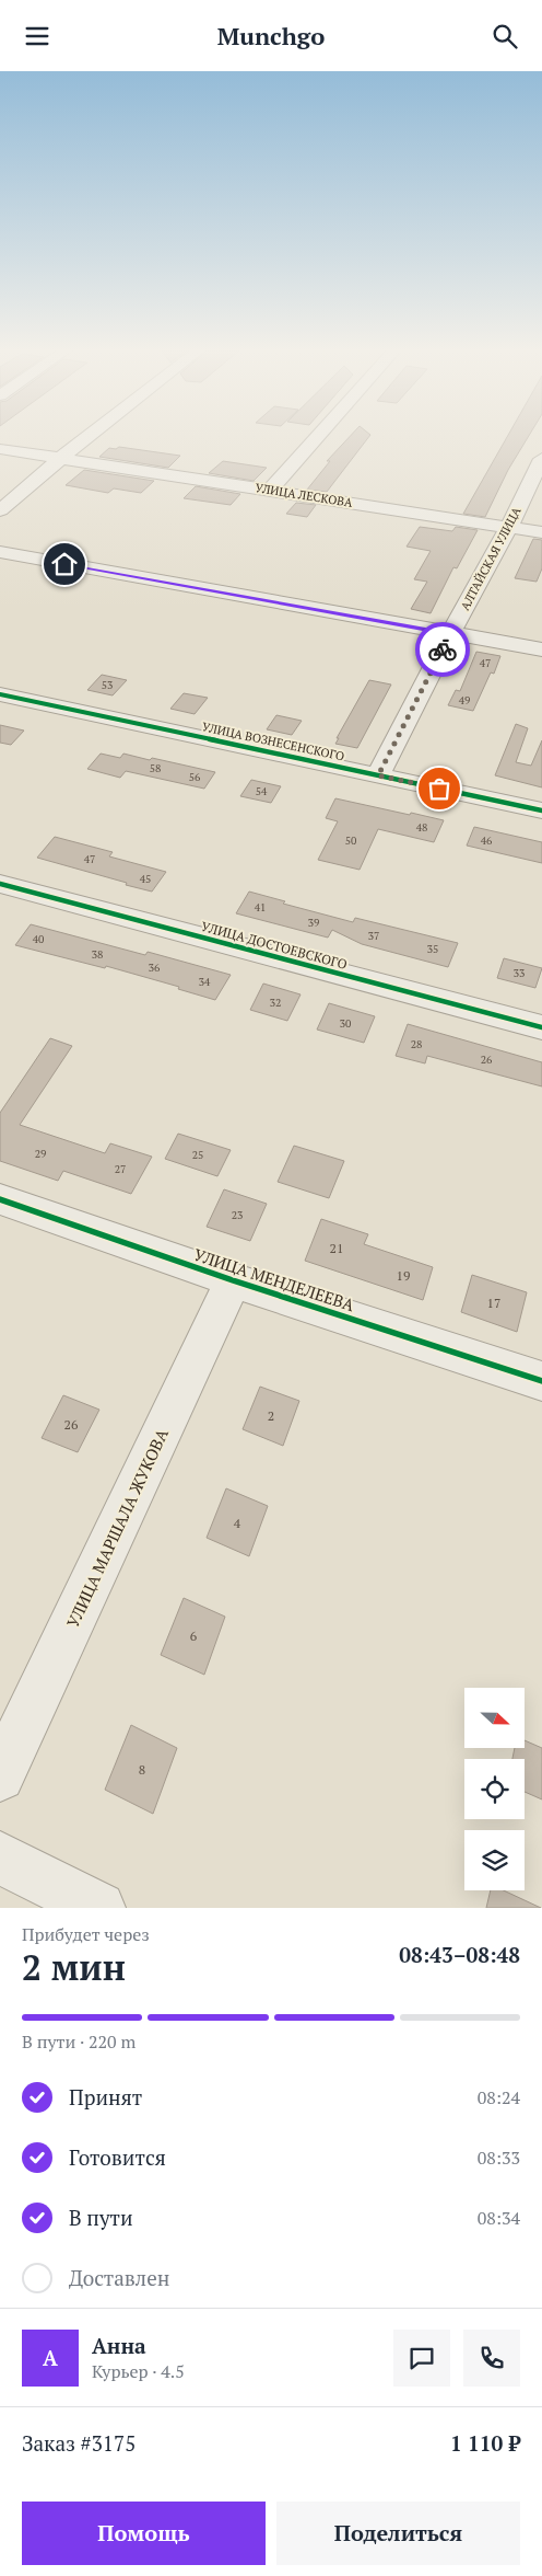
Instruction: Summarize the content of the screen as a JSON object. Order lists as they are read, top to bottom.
{
  "streets": {
    "street": [
      "УЛИЦА ЛЕСКОВА",
      "АЛТАЙСКАЯ УЛИЦА",
      "УЛИЦА ВОЗНЕСЕНСКОГО",
      "УЛИЦА ДОСТОЕВСКОГО",
      "УЛИЦА МЕНДЕЛЕЕВА",
      "УЛИЦА МАРШАЛА ЖУКОВА"
    ]
  },
  "crossings": [
    ["УЛИЦА ЛЕСКОВА", "АЛТАЙСКАЯ УЛИЦА"],
    ["АЛТАЙСКАЯ УЛИЦА", "УЛИЦА ВОЗНЕСЕНСКОГО"],
    ["УЛИЦА МЕНДЕЛЕЕВА", "УЛИЦА МАРШАЛА ЖУКОВА"]
  ],
  "house_numbers": [
    "47",
    "53",
    "49",
    "58",
    "56",
    "54",
    "48",
    "50",
    "46",
    "47",
    "45",
    "41",
    "39",
    "37",
    "40",
    "35",
    "38",
    "36",
    "33",
    "34",
    "32",
    "30",
    "28",
    "26",
    "29",
    "25",
    "27",
    "23",
    "21",
    "19",
    "17",
    "2",
    "26",
    "4",
    "6",
    "8"
  ],
  "north": "right",
  "page": {
    "header": "Munchgo",
    "heading": ["2 мин", "Прибудет через", "08:43–08:48"],
    "panel": [
      "Анна",
      "Курьер · 4.5",
      "Заказ #3175",
      "1 110 ₽"
    ],
    "bar": "В пути · 220 m",
    "list": [
      ["Принят", "08:24"],
      ["Готовится", "08:33"],
      ["В пути", "08:34"],
      "Доставлен"
    ],
    "round": "А",
    "buttons": ["Помощь", "Поделиться"]
  }
}
